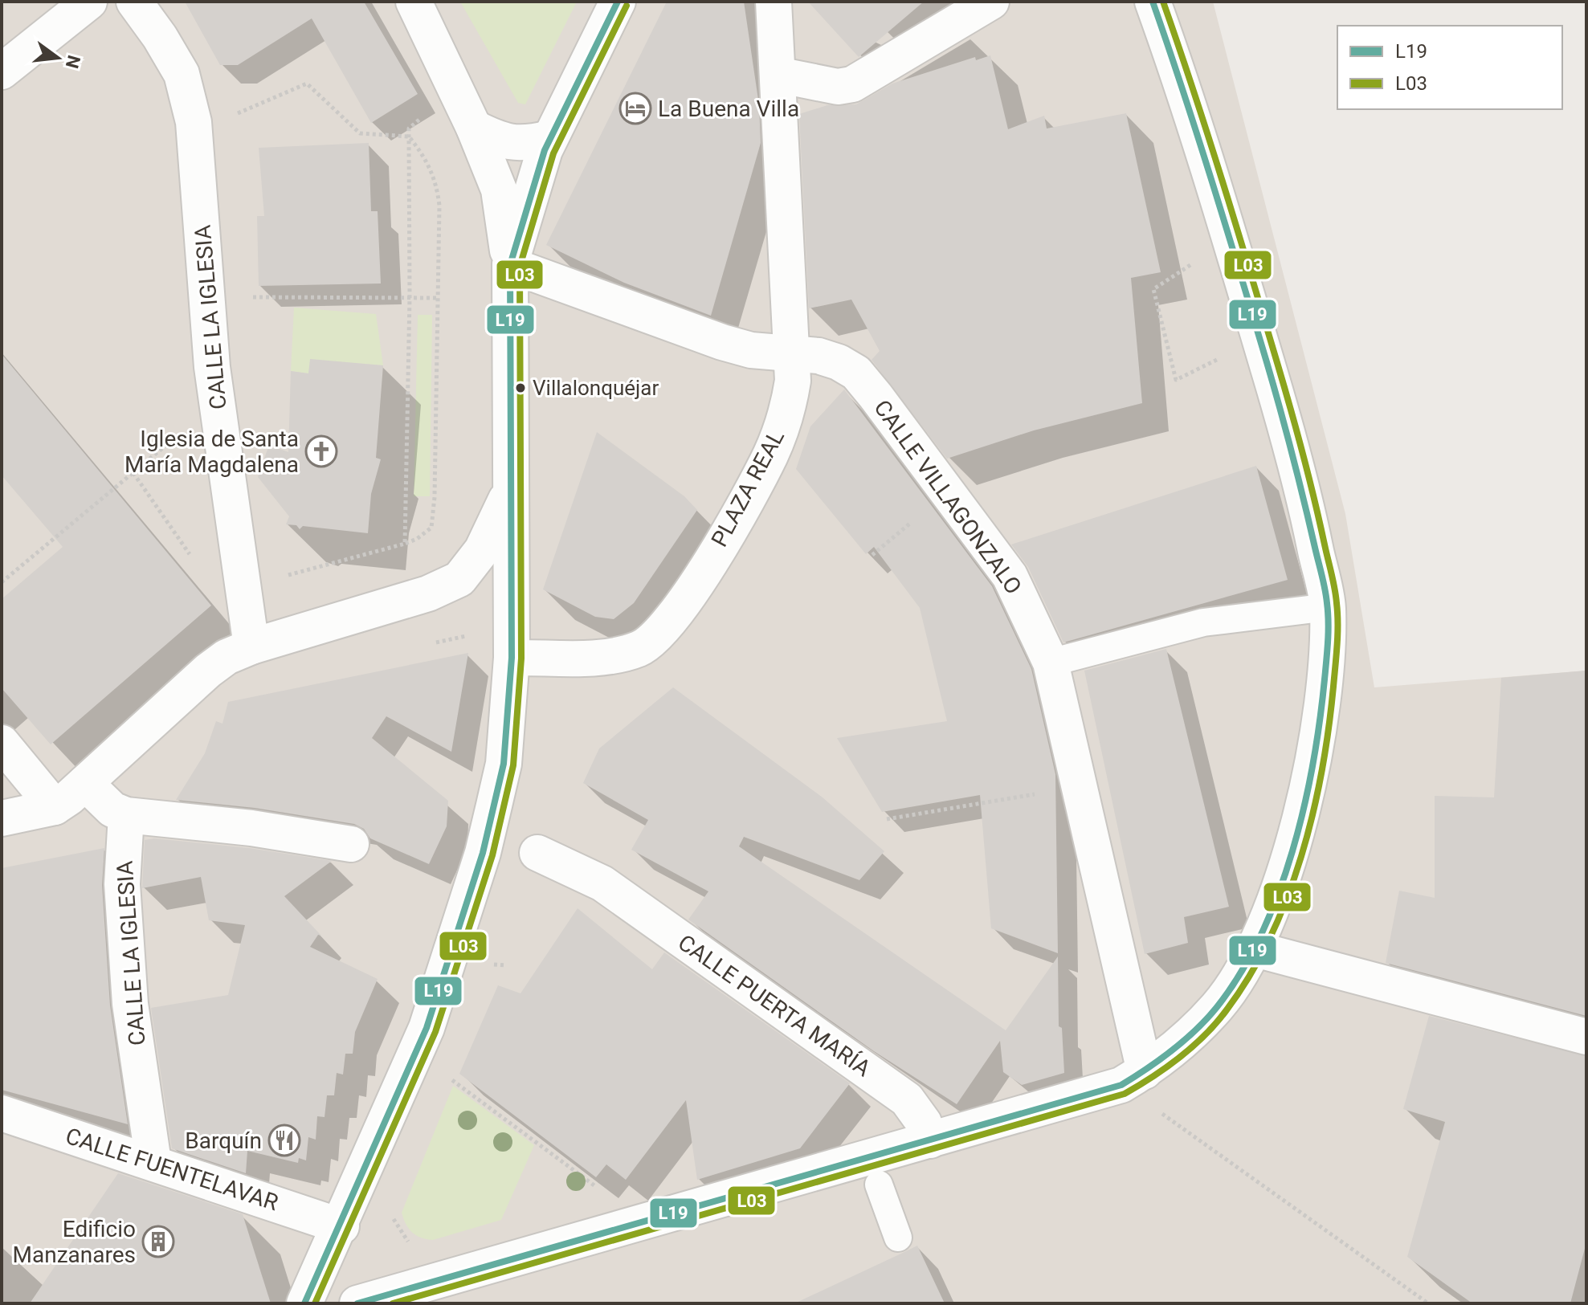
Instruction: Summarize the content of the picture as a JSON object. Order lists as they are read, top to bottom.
{
  "streets": {
    "street": [
      "CALLE LA IGLESIA",
      "PLAZA REAL",
      "CALLE VILLAGONZALO",
      "CALLE PUERTA MARÍA",
      "CALLE FUENTELAVAR"
    ]
  },
  "crossings": [
    ["CALLE LA IGLESIA", "CALLE FUENTELAVAR"],
    ["PLAZA REAL", "CALLE VILLAGONZALO"]
  ],
  "places": {
    "hotel": ["La Buena Villa"],
    "other": ["Villalonquéjar"],
    "church": ["Iglesia de Santa María Magdalena"],
    "restaurant": ["Barquín"],
    "building": ["Edificio Manzanares"]
  },
  "lines": ["transit line L19", "transit line L03"],
  "legend": ["L19", "L03"],
  "north": "right"
}
